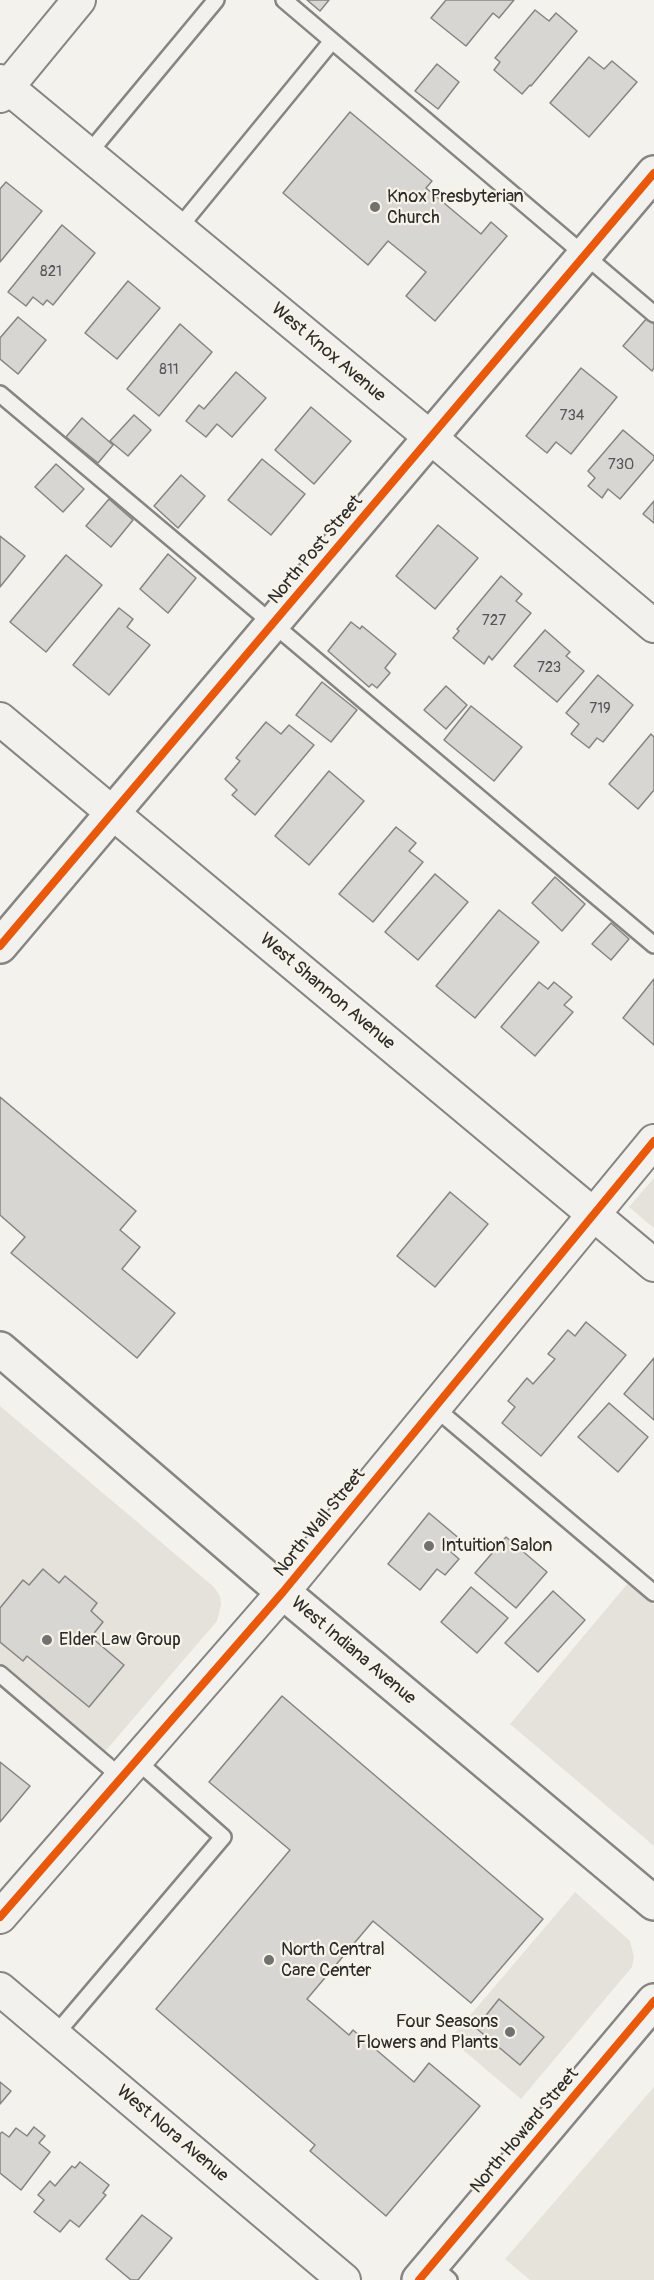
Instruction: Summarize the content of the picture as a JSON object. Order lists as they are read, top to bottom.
{
  "streets": {
    "street": [
      "West Knox Avenue",
      "North Post Street",
      "West Shannon Avenue",
      "North Wall Street",
      "West Indiana Avenue",
      "North Howard Street",
      "West Nora Avenue"
    ]
  },
  "crossings": [
    ["West Knox Avenue", "North Post Street"],
    ["North Post Street", "West Shannon Avenue"],
    ["West Shannon Avenue", "North Wall Street"],
    ["North Wall Street", "West Indiana Avenue"]
  ],
  "places": [
    "Knox Presbyterian Church",
    "Intuition Salon",
    "Elder Law Group",
    "North Central Care Center",
    "Four Seasons Flowers and Plants"
  ],
  "house_numbers": [
    "821",
    "811",
    "734",
    "730",
    "727",
    "723",
    "719"
  ]
}
